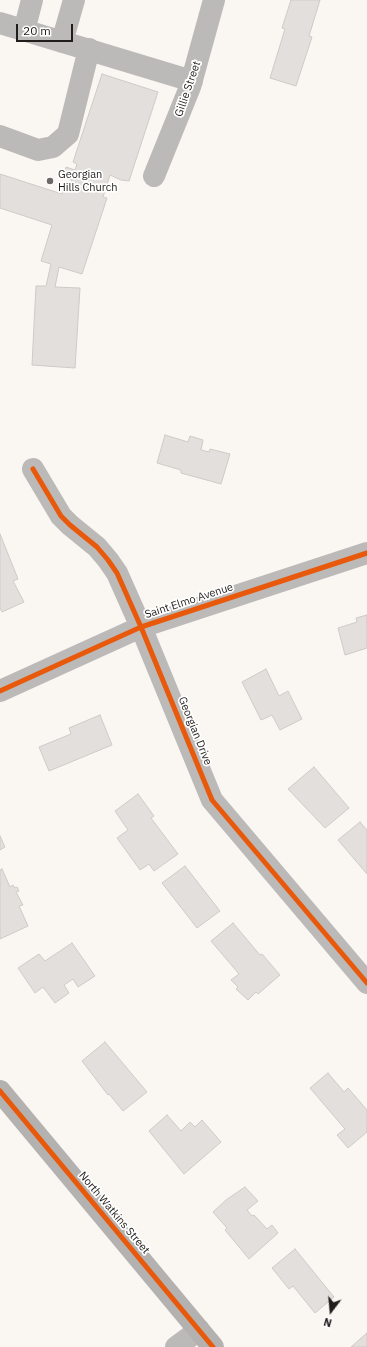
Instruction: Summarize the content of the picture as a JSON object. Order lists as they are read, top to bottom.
{
  "streets": {
    "main road": ["North Watkins Street"],
    "street": ["Gillie Street", "Saint Elmo Avenue", "Georgian Drive"]
  },
  "crossings": [
    ["Saint Elmo Avenue", "Georgian Drive"]
  ],
  "places": ["Georgian Hills Church"],
  "scale_bar": "20 m",
  "north": "bottom"
}
